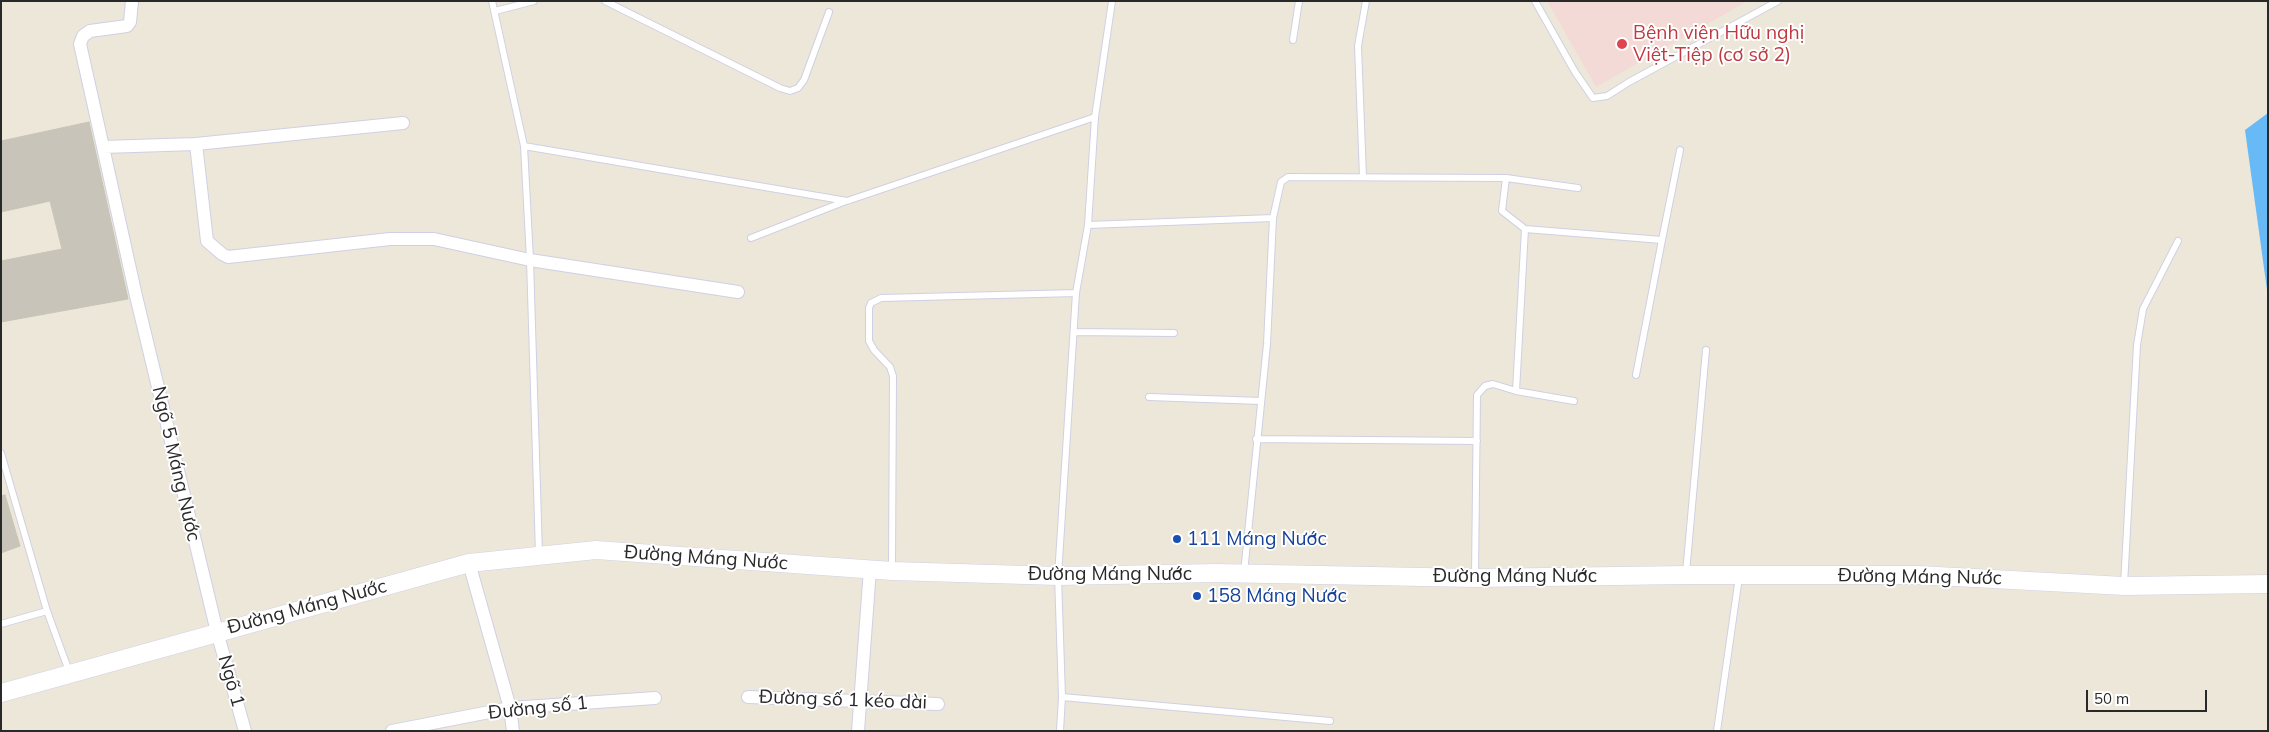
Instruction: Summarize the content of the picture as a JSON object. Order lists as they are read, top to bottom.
{
  "streets": {
    "main road": ["Đường Máng Nước"],
    "street": [
      "Ngõ 5 Máng Nước",
      "Ngõ 1",
      "Đường số 1 kéo dài",
      "Đường số 1"
    ]
  },
  "crossings": [
    ["Ngõ 5 Máng Nước", "Đường Máng Nước"],
    ["Ngõ 5 Máng Nước", "Ngõ 1"],
    ["Đường Máng Nước", "Ngõ 1"]
  ],
  "places": ["Bệnh viện Hữu nghị Việt-Tiệp (cơ sở 2)", "111 Máng Nước", "158 Máng Nước"],
  "scale_bar": "50 m"
}
